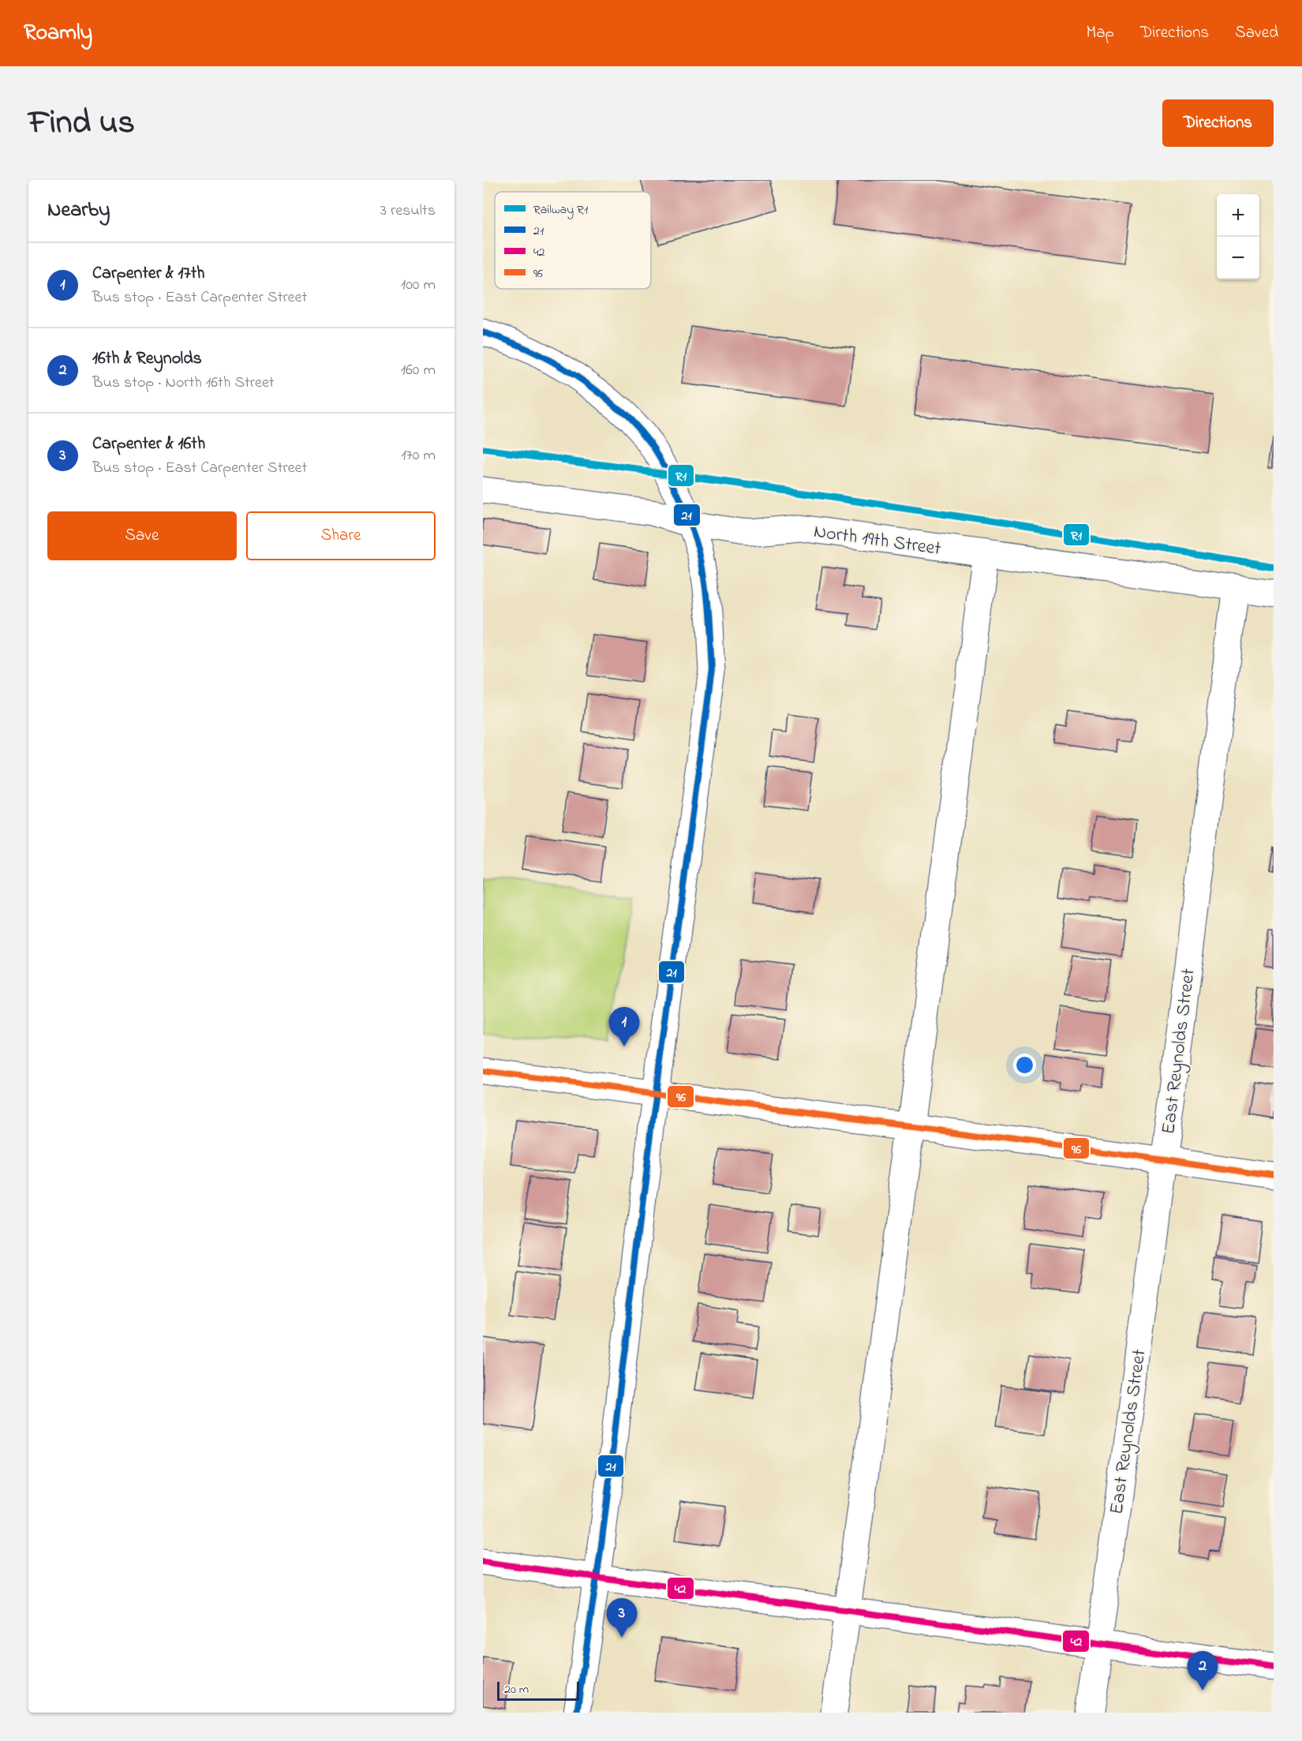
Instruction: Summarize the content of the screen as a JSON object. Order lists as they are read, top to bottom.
{
  "streets": {
    "street": ["North 19th Street", "East Reynolds Street"]
  },
  "crossings": [
    ["North 19th Street", "East Reynolds Street"]
  ],
  "lines": [
    "transit line 21",
    "rail line R1",
    "transit line 96",
    "transit line 42"
  ],
  "legend": [
    "Railway R1",
    "21",
    "42",
    "96"
  ],
  "scale_bar": "20 m",
  "page": {
    "header": "Roamly",
    "nav": ["Map", "Directions", "Saved"],
    "title": "Find us",
    "buttons": [
      "Directions",
      ["Save", "Share"]
    ],
    "heading": ["Nearby", "3 results"],
    "map_buttons": ["+", "−"],
    "list": [
      {
        "mark": "1",
        "name": "Carpenter & 17th",
        "note": "Bus stop · East Carpenter Street",
        "value": "100 m"
      },
      {
        "mark": "2",
        "name": "16th & Reynolds",
        "note": "Bus stop · North 16th Street",
        "value": "160 m"
      },
      {
        "mark": "3",
        "name": "Carpenter & 16th",
        "note": "Bus stop · East Carpenter Street",
        "value": "170 m"
      }
    ],
    "pins": ["1", "3", "2"],
    "scale": "20 m"
  }
}
